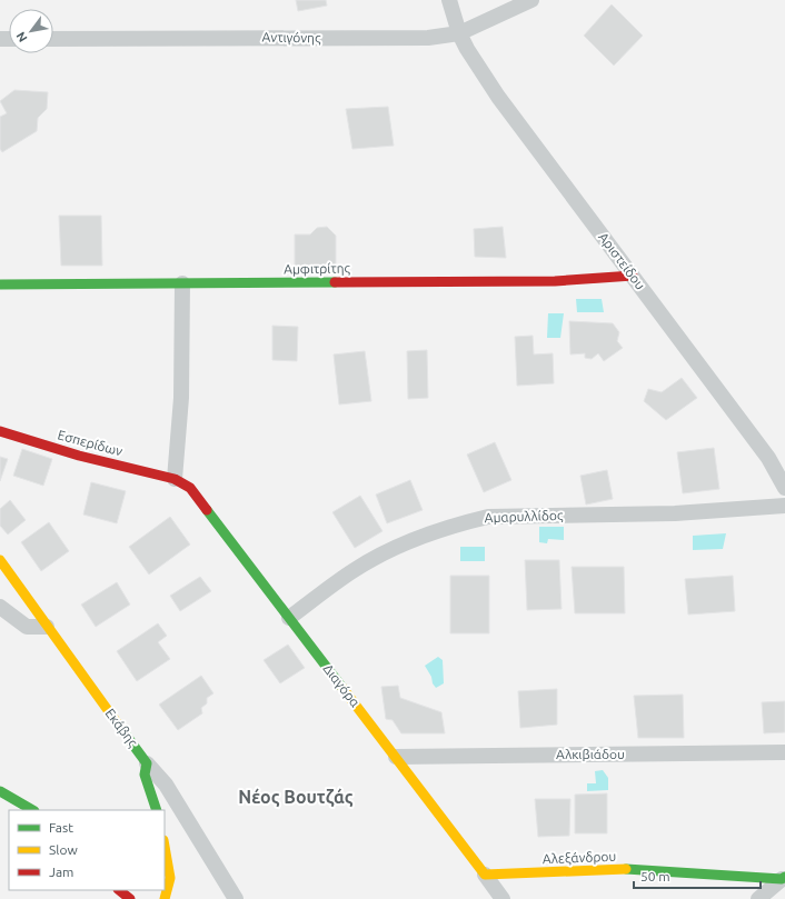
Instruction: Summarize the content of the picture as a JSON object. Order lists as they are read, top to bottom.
{
  "streets": {
    "street": [
      "Αντιγόνης",
      "Αριστείδου",
      "Αμφιτρίτης",
      "Εσπερίδων",
      "Αμαρυλλίδος",
      "Διαγόρα",
      "Εκάβης",
      "Αλκιβιάδου",
      "Αλεξάνδρου"
    ]
  },
  "crossings": [
    ["Αντιγόνης", "Αριστείδου"],
    ["Αριστείδου", "Αμφιτρίτης"],
    ["Εσπερίδων", "Διαγόρα"],
    ["Αμαρυλλίδος", "Διαγόρα"],
    ["Διαγόρα", "Αλκιβιάδου"],
    ["Διαγόρα", "Αλεξάνδρου"]
  ],
  "districts": ["Νέος Βουτζάς"],
  "legend": ["Fast", "Slow", "Jam"],
  "scale_bar": "50 m",
  "north": "bottom left"
}
